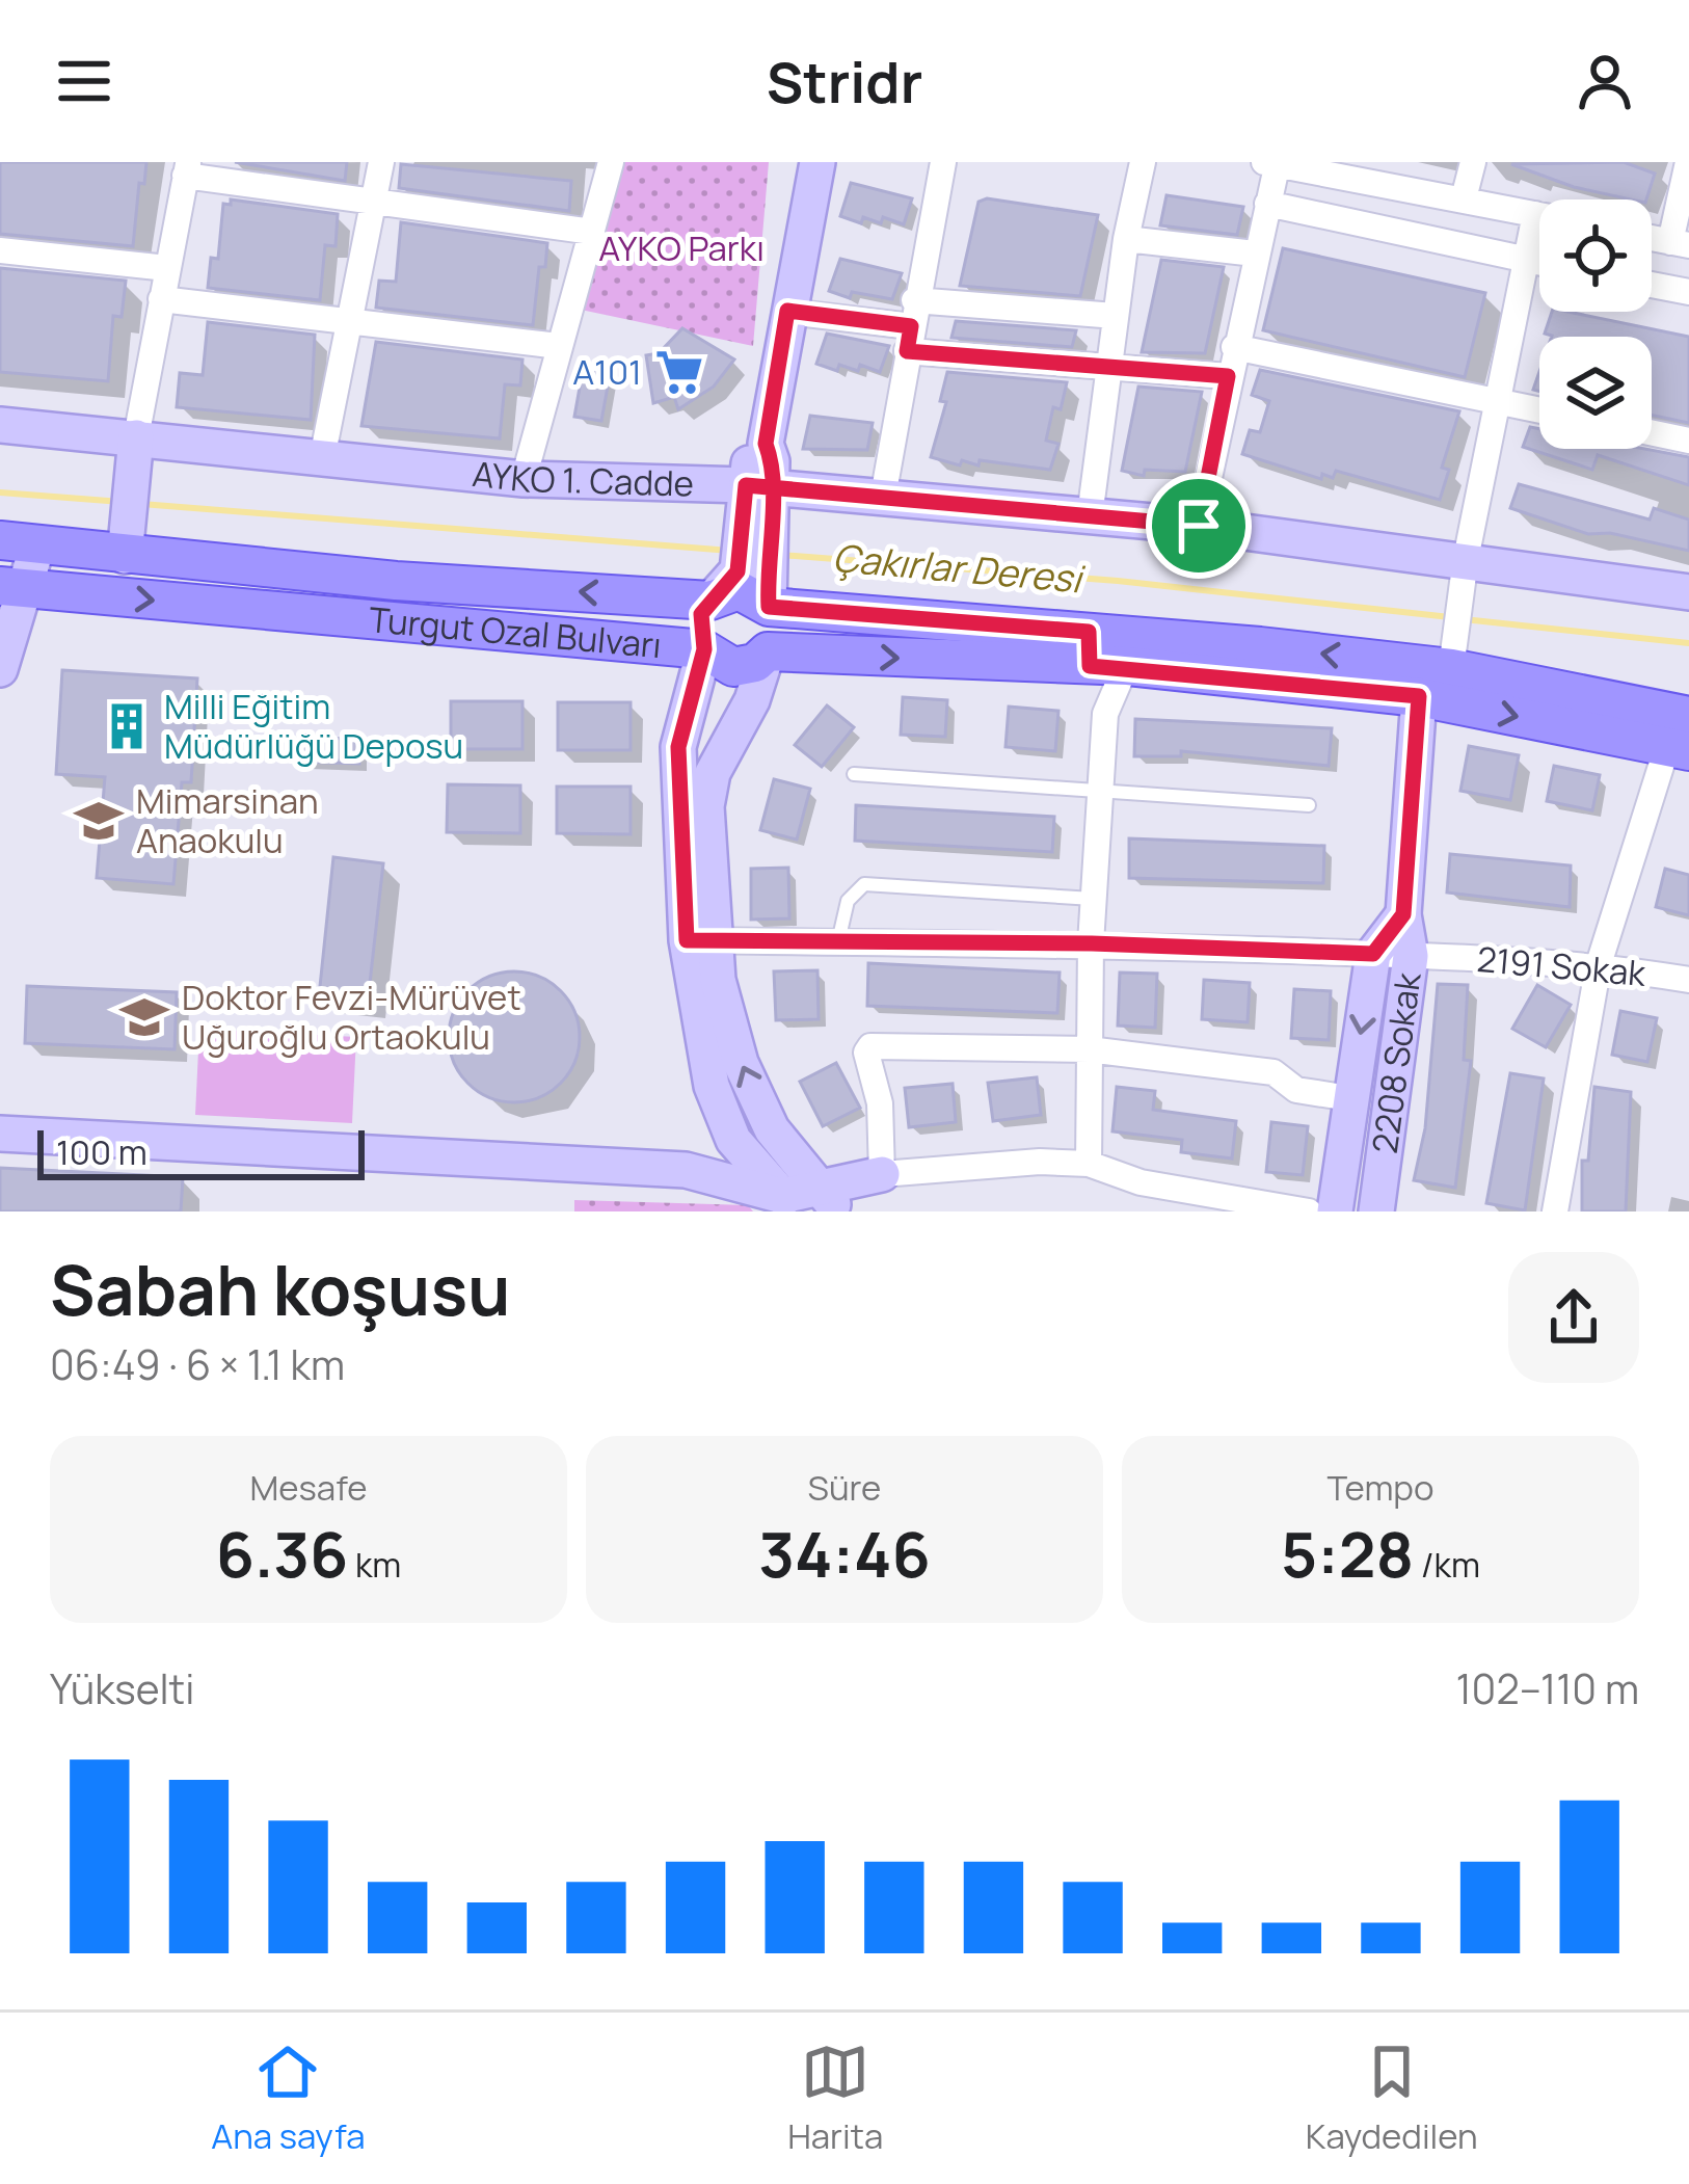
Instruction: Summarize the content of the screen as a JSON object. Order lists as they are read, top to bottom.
{
  "streets": {
    "main road": ["Turgut Ozal Bulvarı"],
    "street": ["AYKO 1. Cadde", "2191 Sokak", "2208 Sokak"]
  },
  "crossings": [
    ["Turgut Ozal Bulvarı", "2208 Sokak"],
    ["2191 Sokak", "2208 Sokak"]
  ],
  "water": ["Çakırlar Deresi"],
  "parks": ["AYKO Parkı"],
  "places": {
    "supermarket": ["A101"],
    "building": ["Milli Eğitim Müdürlüğü Deposu"],
    "school or university": ["Mimarsinan Anaokulu", "Doktor Fevzi-Mürüvet Uğuroğlu Ortaokulu"]
  },
  "scale_bar": "100 m",
  "page": {
    "header": "Stridr",
    "scale": "100 m",
    "heading": ["Sabah koşusu", "06:49 · 6 × 1.1 km"],
    "stats": [
      ["Mesafe", "6.36 km"],
      ["Süre", "34:46"],
      ["Tempo", "5:28 /km"]
    ],
    "chart": ["Yükselti", "102–110 m"],
    "tabs": ["Ana sayfa", "Harita", "Kaydedilen"]
  }
}
